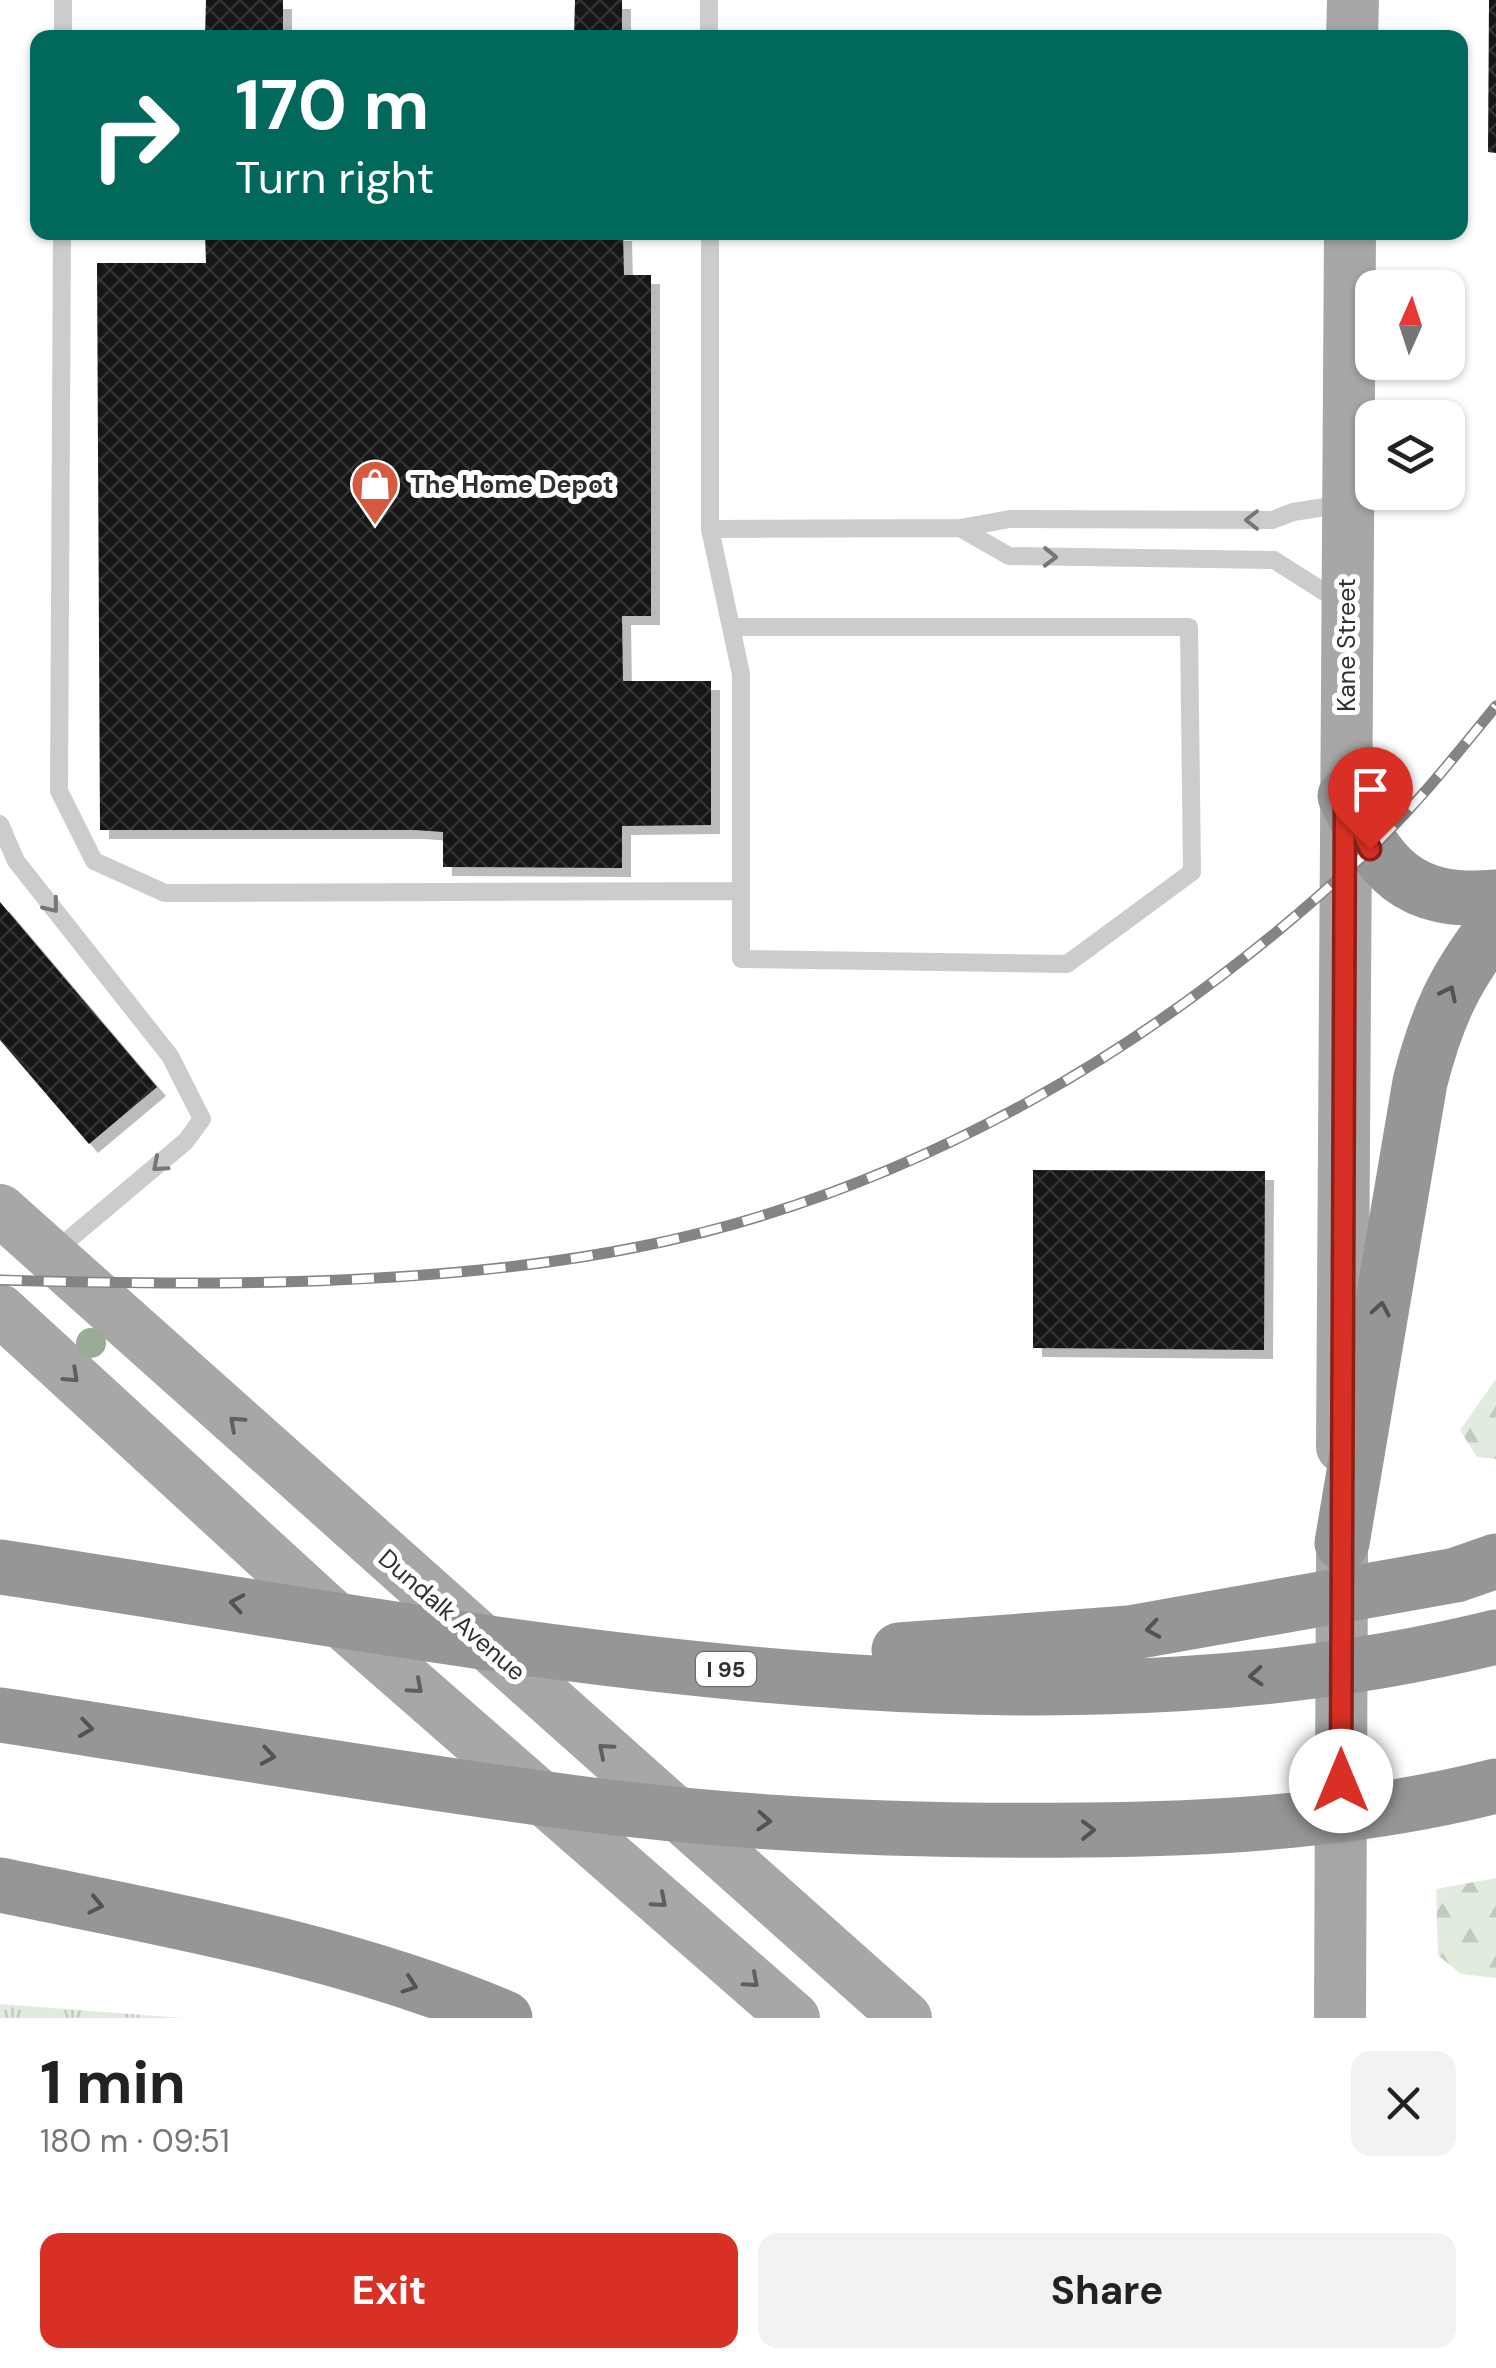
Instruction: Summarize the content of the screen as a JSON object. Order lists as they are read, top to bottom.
{
  "streets": {
    "highway": ["I 95"],
    "main road": ["Kane Street", "Dundalk Avenue"]
  },
  "places": {
    "shop": ["The Home Depot"]
  },
  "north": "top",
  "page": {
    "turn": ["170 m", "Turn right"],
    "heading": ["1 min", "180 m · 09:51"],
    "buttons": ["Exit", "Share"]
  }
}
